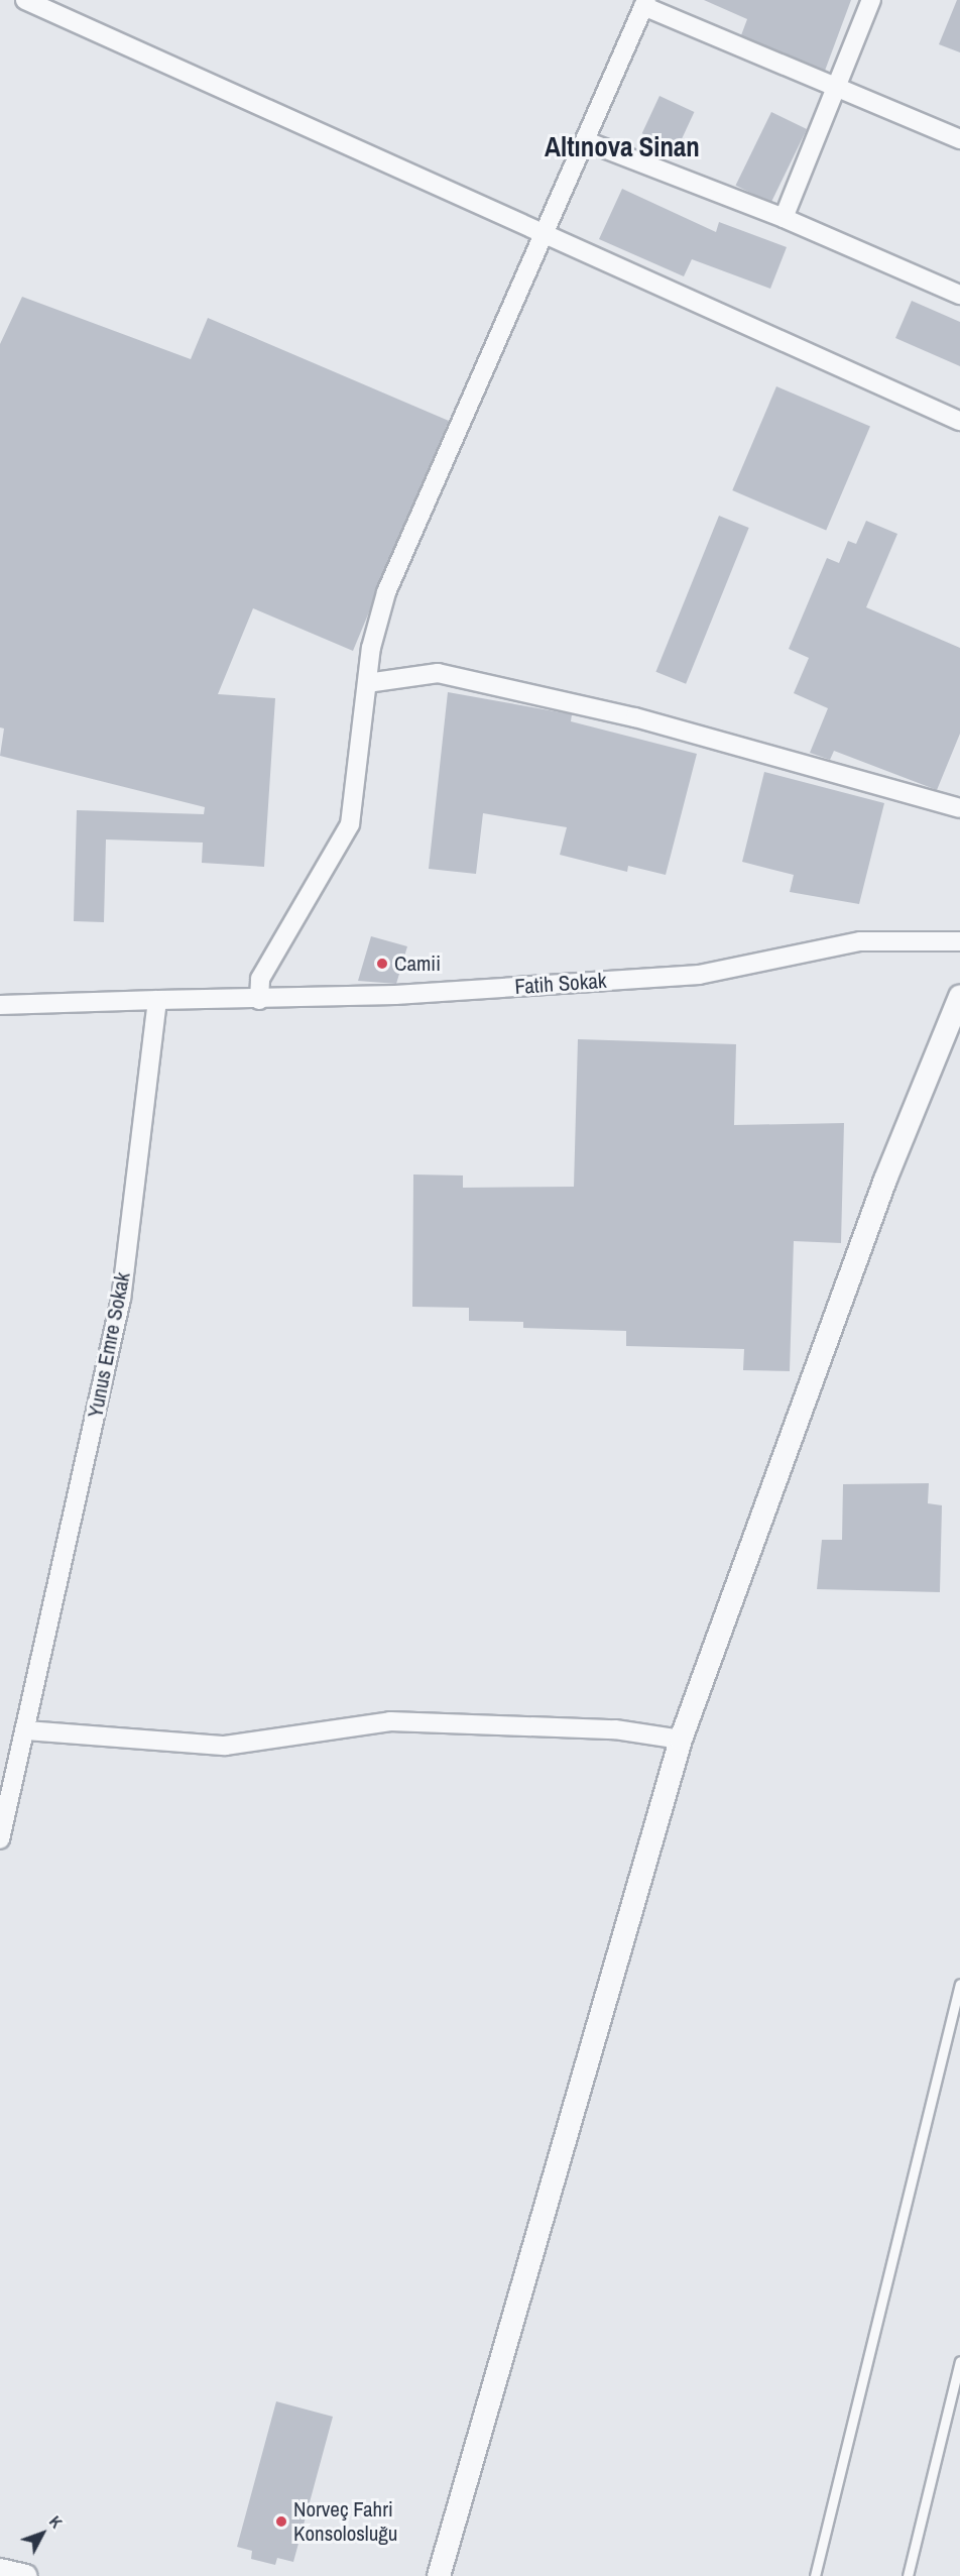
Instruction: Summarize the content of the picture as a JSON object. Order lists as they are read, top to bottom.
{
  "streets": {
    "street": ["Fatih Sokak", "Yunus Emre Sokak"]
  },
  "crossings": [
    ["Fatih Sokak", "Yunus Emre Sokak"]
  ],
  "districts": ["Altınova Sinan"],
  "places": ["Camii", "Norveç Fahri Konsolosluğu"],
  "north": "top right"
}
